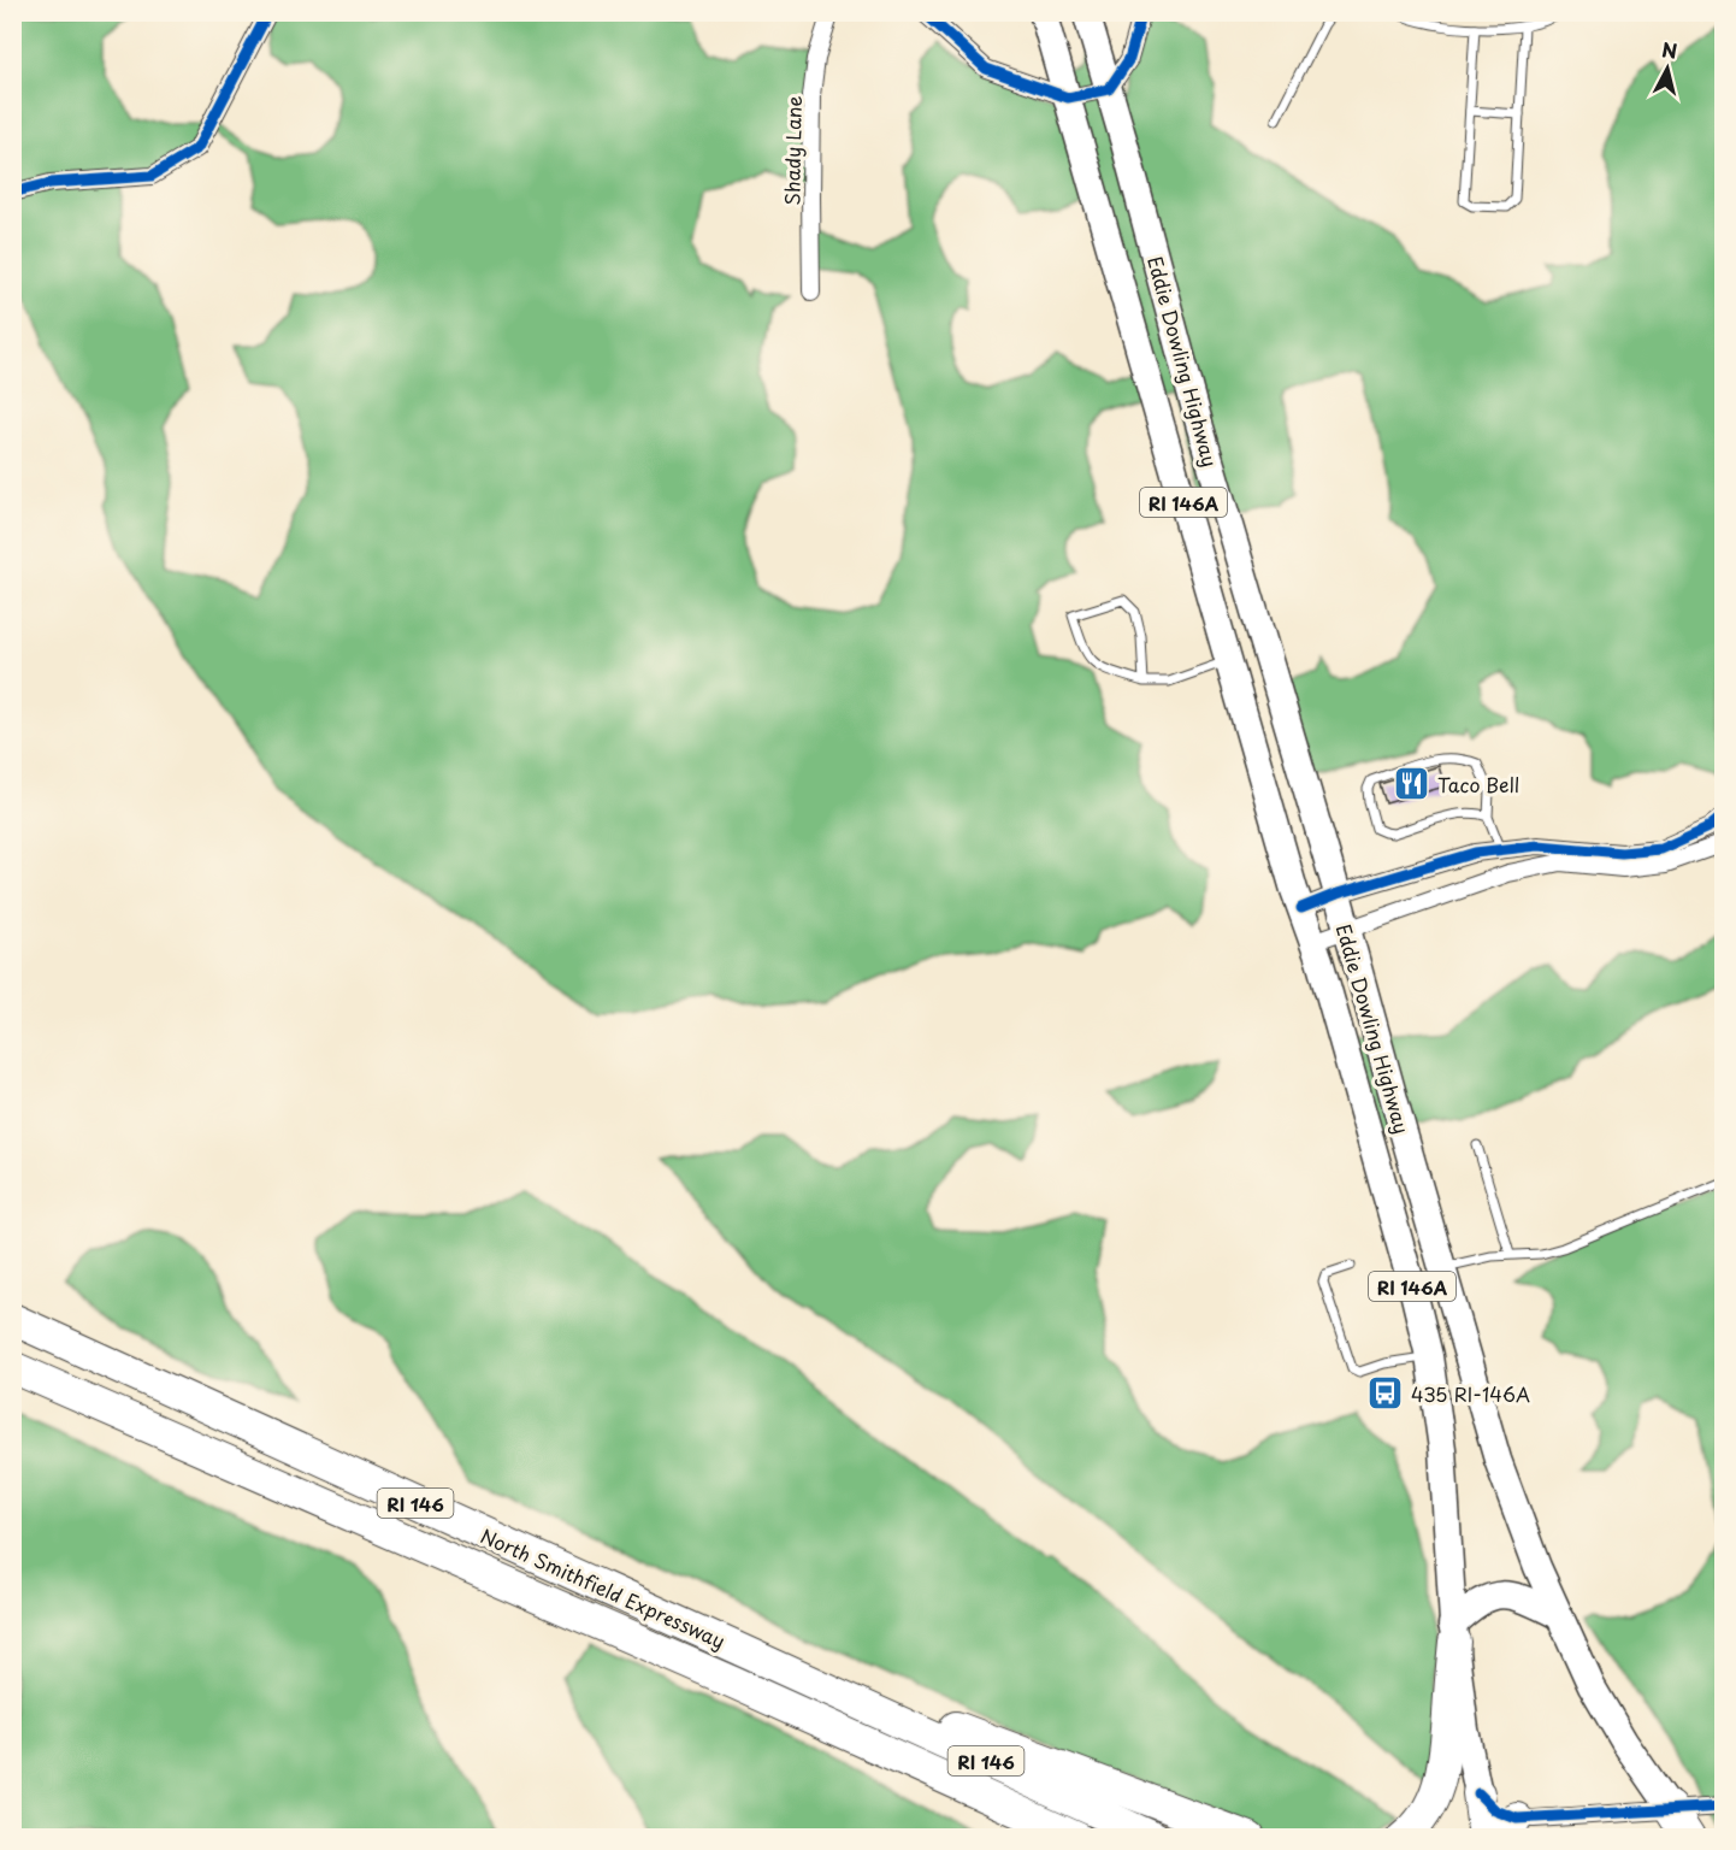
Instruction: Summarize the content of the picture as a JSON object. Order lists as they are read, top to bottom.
{
  "streets": {
    "highway": ["RI 146A", "RI 146", "North Smithfield Expressway"],
    "main road": ["Eddie Dowling Highway"],
    "street": ["Shady Lane"]
  },
  "crossings": [
    ["Eddie Dowling Highway", "RI 146A"]
  ],
  "places": {
    "restaurant": ["Taco Bell"],
    "bus stop": ["435 RI-146A"]
  },
  "north": "top"
}
